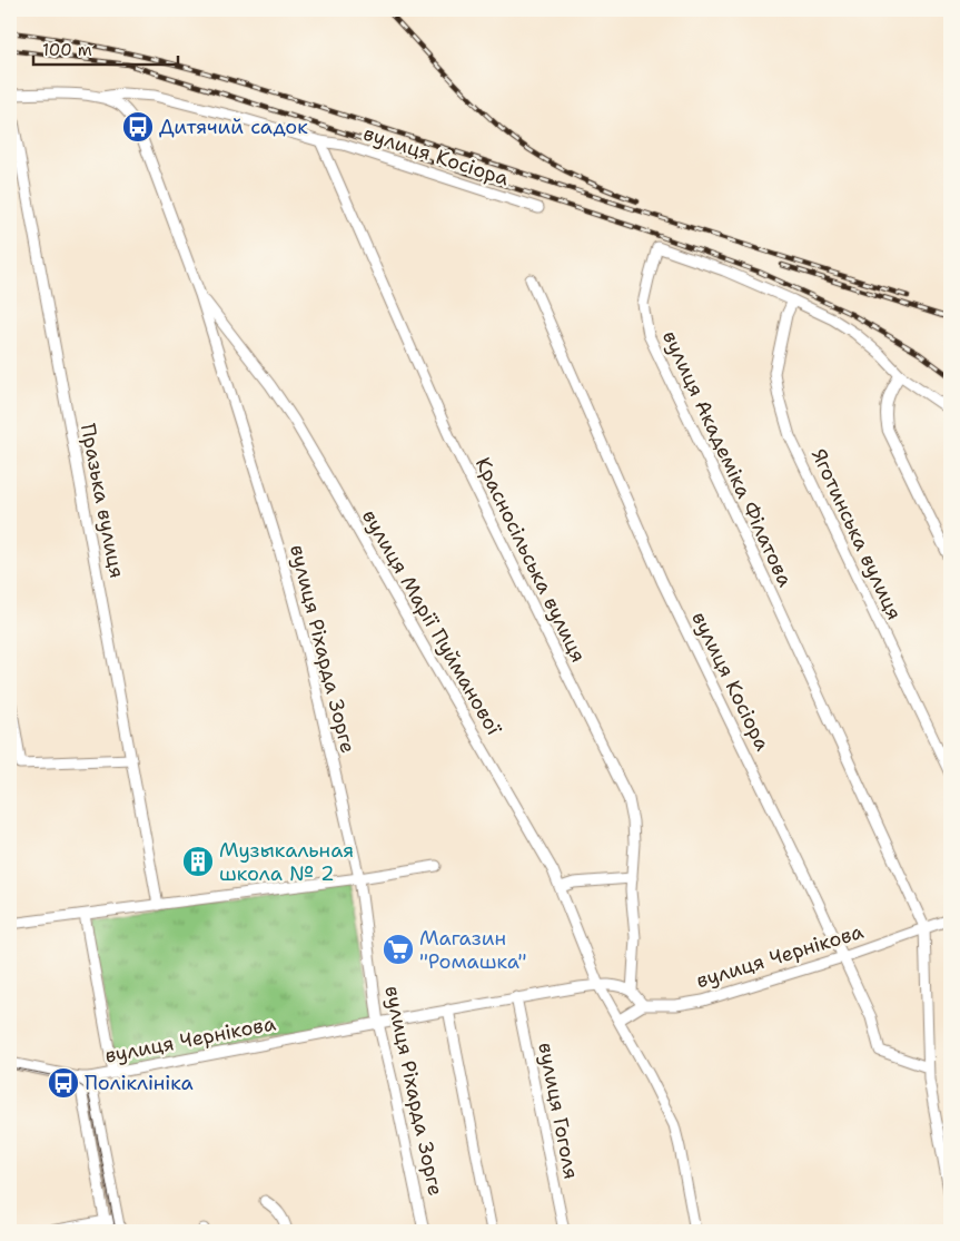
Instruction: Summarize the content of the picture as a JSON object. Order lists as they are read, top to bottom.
{
  "streets": {
    "street": [
      "вулиця Косіора",
      "вулиця Академіка Філатова",
      "Празька вулиця",
      "Яготинська вулиця",
      "Красносільська вулиця",
      "вулиця Марії Пуйманової",
      "вулиця Ріхарда Зорге",
      "вулиця Чернікова",
      "вулиця Гоголя"
    ]
  },
  "crossings": [
    ["вулиця Косіора", "Красносільська вулиця"],
    ["вулиця Косіора", "вулиця Ріхарда Зорге"],
    ["вулиця Косіора", "вулиця Чернікова"],
    ["вулиця Академіка Філатова", "Яготинська вулиця"],
    ["вулиця Академіка Філатова", "вулиця Чернікова"],
    ["Красносільська вулиця", "вулиця Чернікова"],
    ["вулиця Марії Пуйманової", "вулиця Ріхарда Зорге"],
    ["вулиця Марії Пуйманової", "вулиця Чернікова"],
    ["вулиця Ріхарда Зорге", "вулиця Чернікова"],
    ["вулиця Чернікова", "вулиця Гоголя"]
  ],
  "places": {
    "bus stop": ["Дитячий садок", "Поліклініка"],
    "building": ["Музыкальная школа № 2"],
    "supermarket": ["Магазин \"Ромашка\""]
  },
  "scale_bar": "100 m"
}
